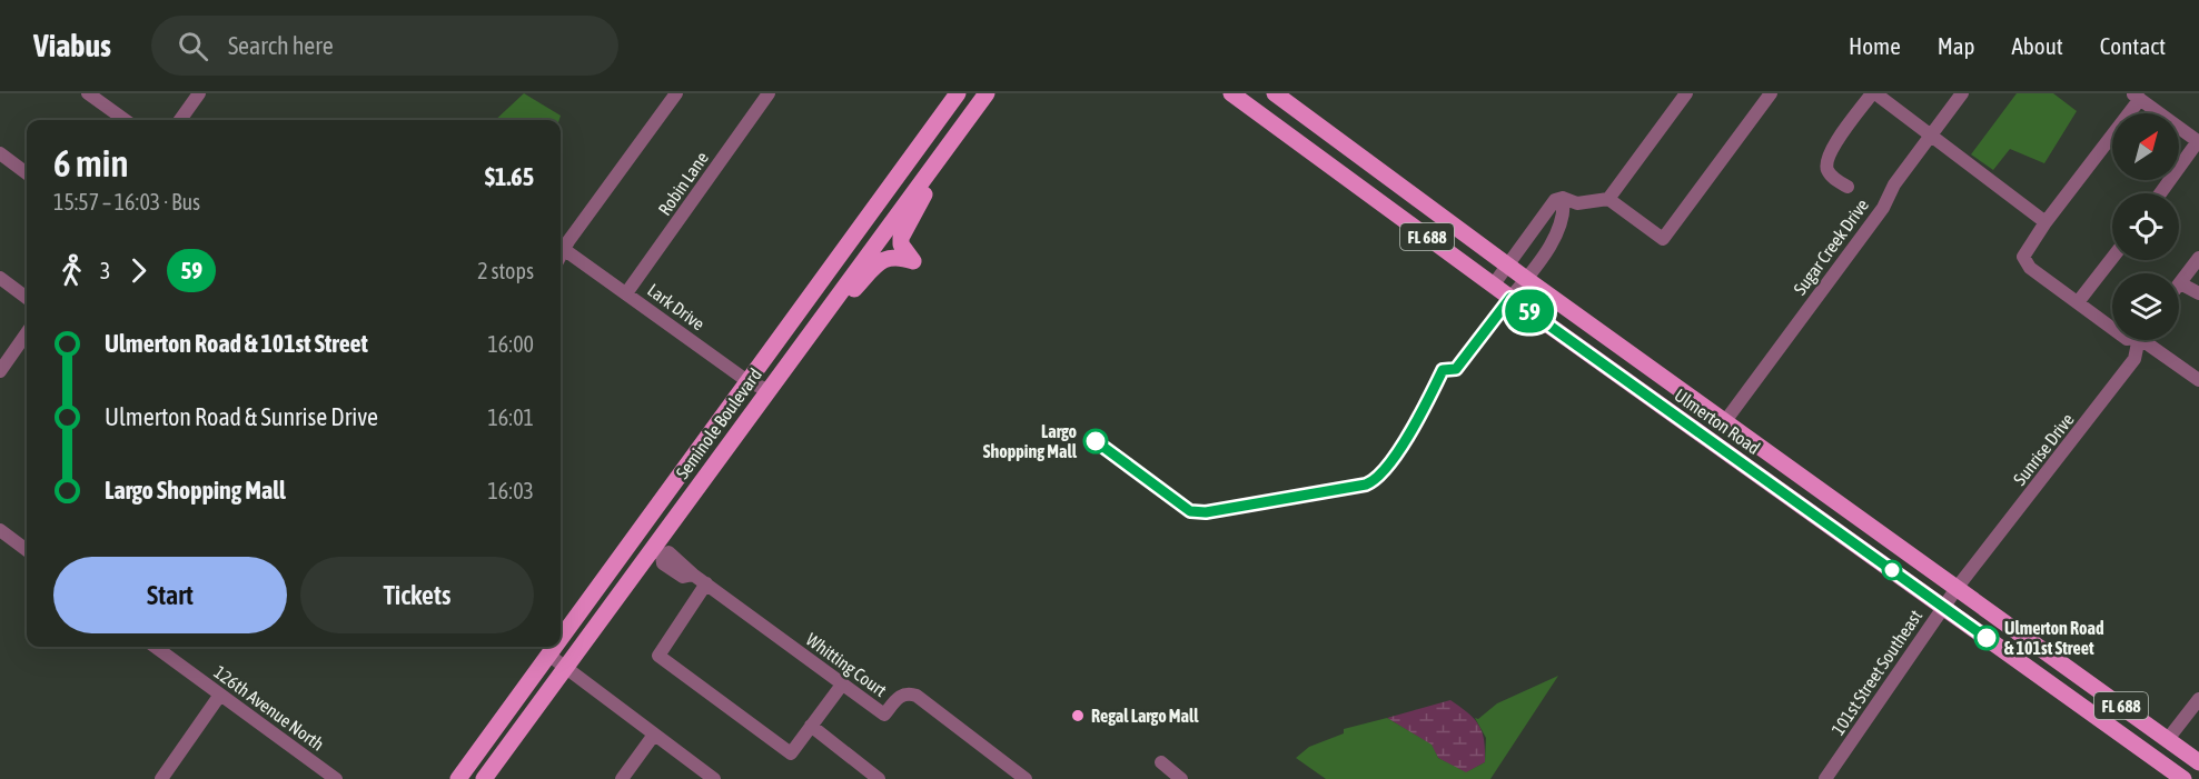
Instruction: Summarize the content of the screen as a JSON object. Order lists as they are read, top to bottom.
{
  "streets": {
    "main road": ["FL 688", "Ulmerton Road", "Seminole Boulevard"],
    "street": [
      "Robin Lane",
      "Sugar Creek Drive",
      "Lark Drive",
      "Sunrise Drive",
      "Whitting Court",
      "101st Street Southeast",
      "126th Avenue North"
    ]
  },
  "crossings": [
    ["Robin Lane", "Lark Drive"],
    ["Sugar Creek Drive", "Ulmerton Road"],
    ["Lark Drive", "Seminole Boulevard"],
    ["Ulmerton Road", "Sunrise Drive"],
    ["Ulmerton Road", "101st Street Southeast"],
    ["Seminole Boulevard", "Whitting Court"],
    ["Sunrise Drive", "101st Street Southeast"]
  ],
  "places": ["Largo Shopping Mall", "Ulmerton Road & 101st Street", "Regal Largo Mall"],
  "lines": ["bus line 59"],
  "north": "top right",
  "page": {
    "header": "Viabus",
    "search": "Search here",
    "nav": [
      "Home",
      "Map",
      "About",
      "Contact"
    ],
    "on_map": "59",
    "heading": ["6 min", "15:57 – 16:03 · Bus", "$1.65"],
    "legs": ["3", "59", "2 stops"],
    "list": [
      {
        "name": "Ulmerton Road & 101st Street",
        "value": "16:00"
      },
      {
        "name": "Ulmerton Road & Sunrise Drive",
        "value": "16:01"
      },
      {
        "name": "Largo Shopping Mall",
        "value": "16:03"
      }
    ],
    "buttons": ["Start", "Tickets"]
  }
}
